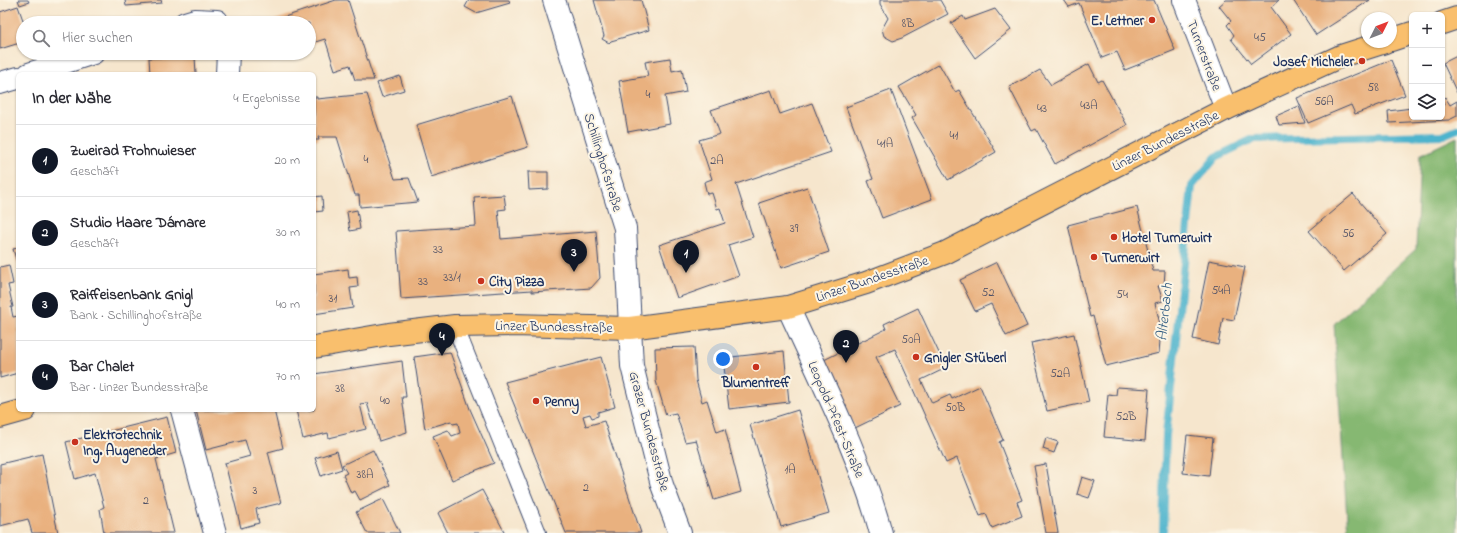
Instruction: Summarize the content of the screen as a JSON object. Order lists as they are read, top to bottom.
{
  "streets": {
    "main road": ["Linzer Bundesstraße"],
    "street": [
      "Turnerstraße",
      "Schillinghofstraße",
      "Leopold-Pfest-Straße",
      "Grazer Bundesstraße"
    ]
  },
  "crossings": [
    ["Turnerstraße", "Linzer Bundesstraße"],
    ["Linzer Bundesstraße", "Schillinghofstraße"],
    ["Linzer Bundesstraße", "Leopold-Pfest-Straße"],
    ["Linzer Bundesstraße", "Grazer Bundesstraße"],
    ["Schillinghofstraße", "Grazer Bundesstraße"]
  ],
  "water": ["Alterbach"],
  "places": [
    "E. Lettner",
    "Josef Micheler",
    "Hotel Turnerwirt",
    "Turnerwirt",
    "City Pizza",
    "Gnigler Stüberl",
    "Blumentreff",
    "Penny",
    "Elektrotechnik Ing. Augeneder"
  ],
  "house_numbers": [
    "8B",
    "45",
    "58",
    "4",
    "56A",
    "43A",
    "43",
    "41",
    "41A",
    "4",
    "2A",
    "39",
    "56",
    "33",
    "33/1",
    "33",
    "54A",
    "52",
    "54",
    "31",
    "50A",
    "52A",
    "38",
    "40",
    "50B",
    "52B",
    "1A",
    "38A",
    "2",
    "3",
    "2"
  ],
  "north": "top right",
  "page": {
    "map_buttons": ["+", "−"],
    "search": "Hier suchen",
    "heading": ["In der Nähe", "4 Ergebnisse"],
    "list": [
      {
        "mark": "1",
        "name": "Zweirad Frohnwieser",
        "note": "Geschäft",
        "value": "20 m"
      },
      {
        "mark": "2",
        "name": "Studio Haare Dámare",
        "note": "Geschäft",
        "value": "30 m"
      },
      {
        "mark": "3",
        "name": "Raiffeisenbank Gnigl",
        "note": "Bank · Schillinghofstraße",
        "value": "40 m"
      },
      {
        "mark": "4",
        "name": "Bar Chalet",
        "note": "Bar · Linzer Bundesstraße",
        "value": "70 m"
      }
    ],
    "pins": [
      "3",
      "1",
      "4",
      "2"
    ]
  }
}
